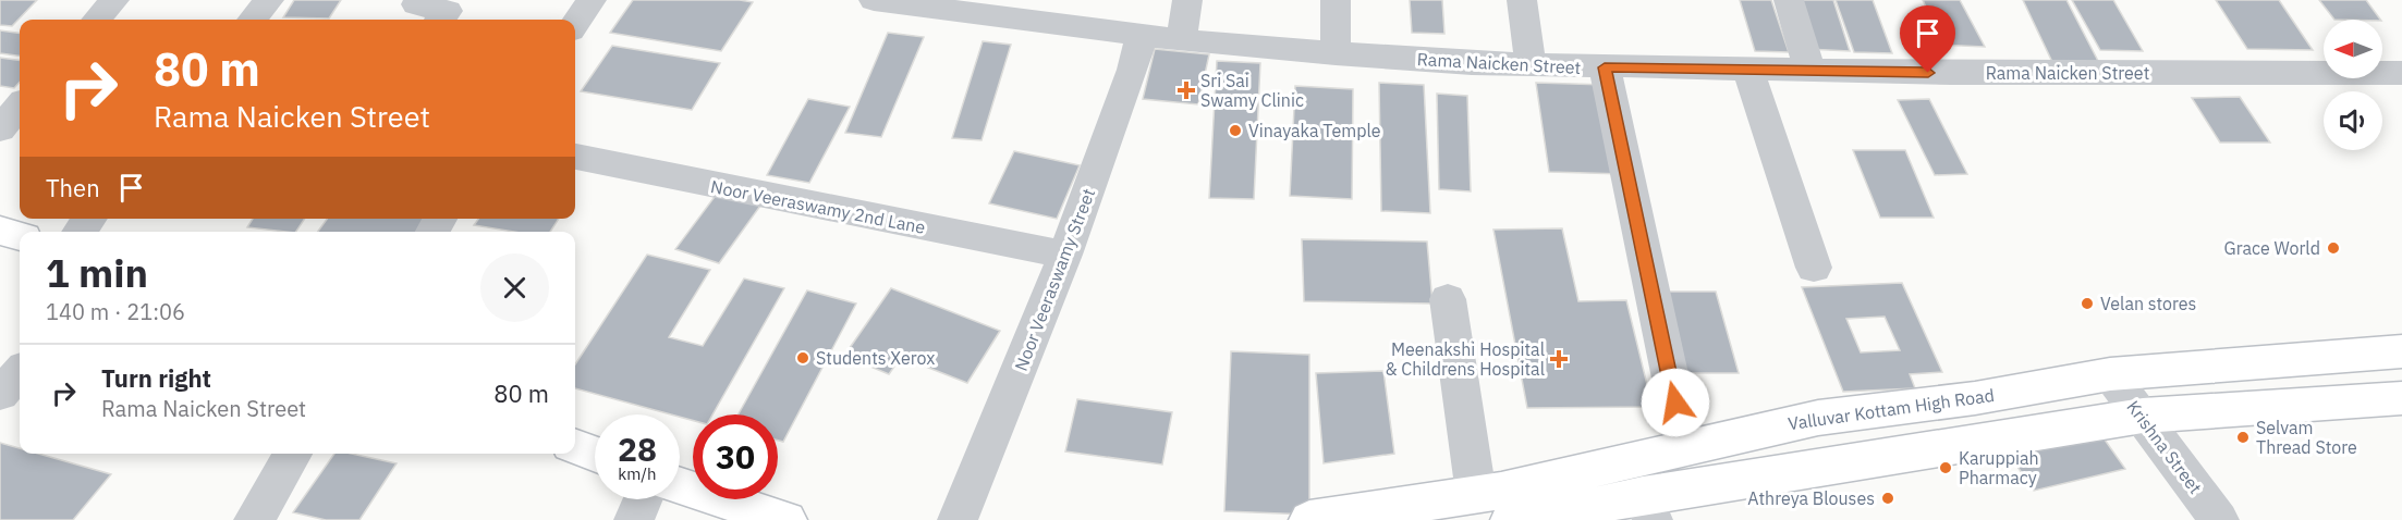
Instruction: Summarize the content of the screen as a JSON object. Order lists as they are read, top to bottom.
{
  "streets": {
    "main road": ["Valluvar Kottam High Road"],
    "street": [
      "Rama Naicken Street",
      "Noor Veeraswamy 2nd Lane",
      "Noor Veeraswamy Street",
      "Krishna Street"
    ]
  },
  "crossings": [
    ["Rama Naicken Street", "Noor Veeraswamy Street"],
    ["Noor Veeraswamy 2nd Lane", "Noor Veeraswamy Street"],
    ["Valluvar Kottam High Road", "Krishna Street"]
  ],
  "places": {
    "health": ["Sri Sai Swamy Clinic", "Meenakshi Hospital & Childrens Hospital"],
    "other": [
      "Vinayaka Temple",
      "Grace World",
      "Velan stores",
      "Students Xerox",
      "Selvam Thread Store",
      "Karuppiah Pharmacy",
      "Athreya Blouses"
    ]
  },
  "north": "left",
  "page": {
    "turn": ["80 m", "Rama Naicken Street"],
    "then": "Then",
    "heading": ["1 min", "140 m · 21:06"],
    "list": [
      {
        "name": "Turn right",
        "note": "Rama Naicken Street",
        "value": "80 m"
      }
    ],
    "speed": "28 km/h",
    "limit": "30"
  }
}
